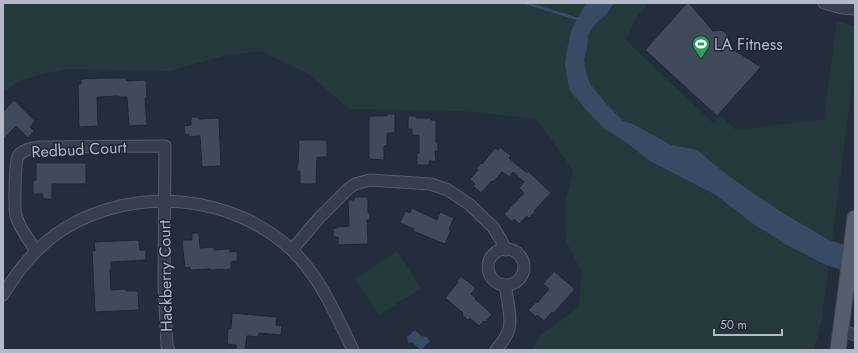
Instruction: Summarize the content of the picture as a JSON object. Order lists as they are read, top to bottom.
{
  "streets": {
    "street": ["Redbud Court", "Hackberry Court"]
  },
  "crossings": [
    ["Redbud Court", "Hackberry Court"]
  ],
  "places": {
    "sports": ["LA Fitness"]
  },
  "scale_bar": "50 m"
}
